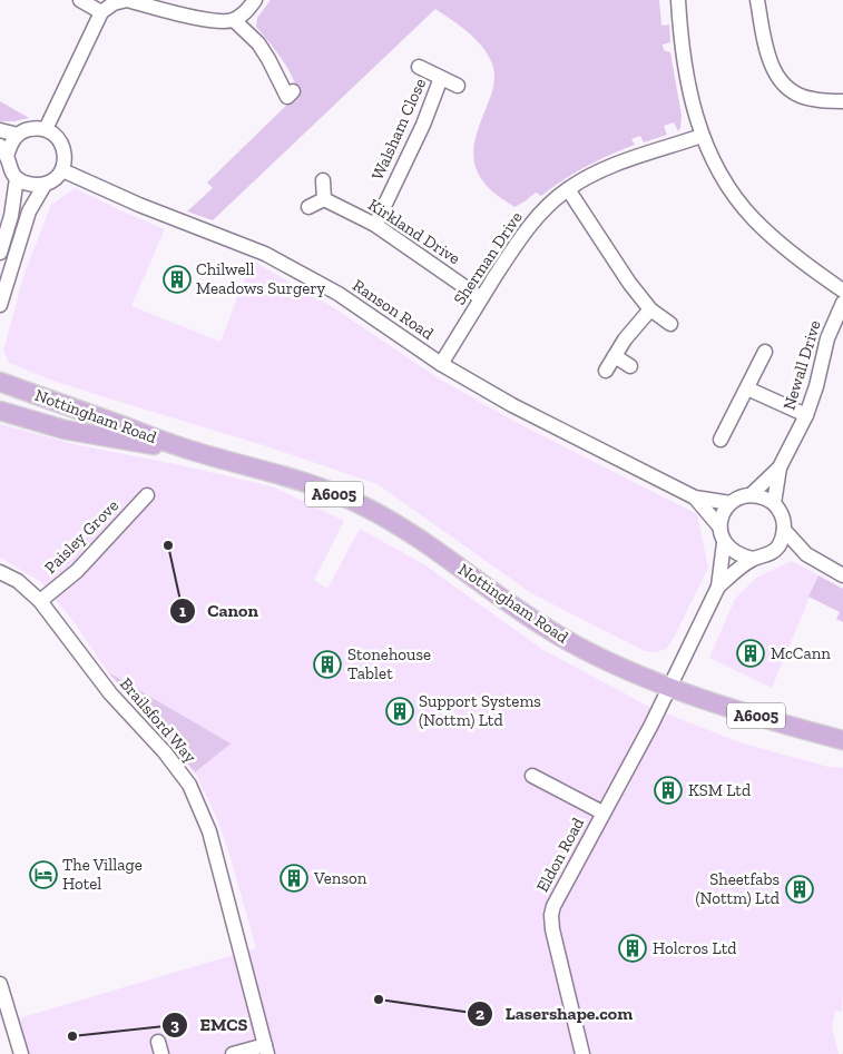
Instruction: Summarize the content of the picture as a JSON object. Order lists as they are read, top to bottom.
{
  "streets": {
    "main road": ["Nottingham Road", "A6005"],
    "street": [
      "Walsham Close",
      "Kirkland Drive",
      "Sherman Drive",
      "Ranson Road",
      "Newall Drive",
      "Paisley Grove",
      "Brailsford Way",
      "Eldon Road"
    ]
  },
  "crossings": [
    ["Walsham Close", "Kirkland Drive"],
    ["Kirkland Drive", "Sherman Drive"],
    ["Sherman Drive", "Ranson Road"],
    ["Ranson Road", "Newall Drive"],
    ["Ranson Road", "Nottingham Road"],
    ["Ranson Road", "Eldon Road"],
    ["Nottingham Road", "Eldon Road"],
    ["Paisley Grove", "Brailsford Way"]
  ],
  "places": {
    "building": [
      "Chilwell Meadows Surgery",
      "McCann",
      "Stonehouse Tablet",
      "Support Systems (Nottm) Ltd",
      "KSM Ltd",
      "Venson",
      "Sheetfabs (Nottm) Ltd",
      "Holcros Ltd"
    ],
    "other": ["Canon", "Lasershape.com", "EMCS"],
    "hotel": ["The Village Hotel"]
  }
}
